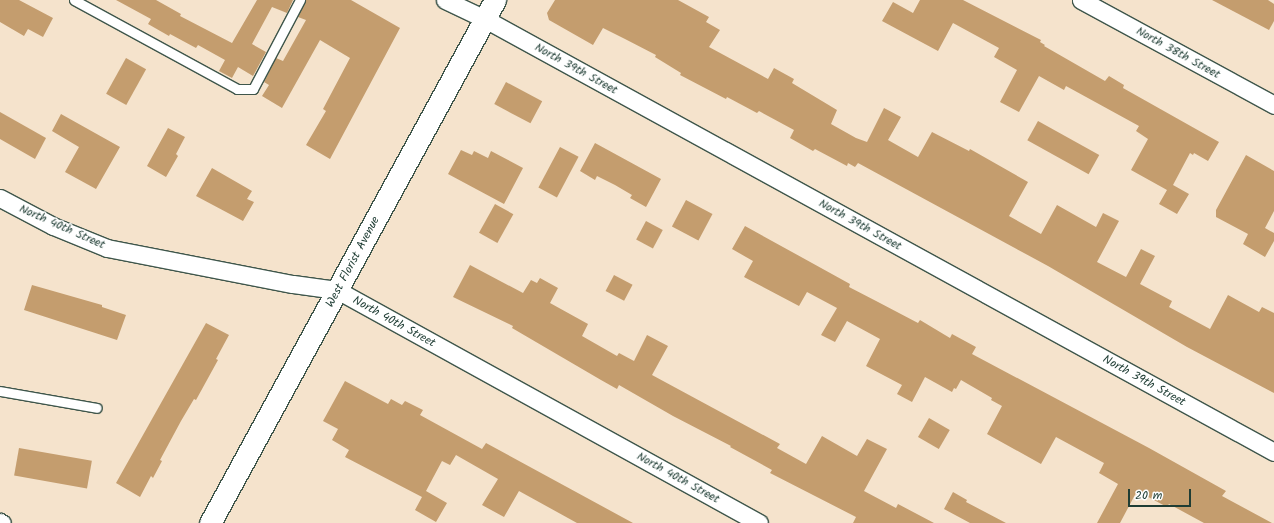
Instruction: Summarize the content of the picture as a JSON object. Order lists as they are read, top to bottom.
{
  "streets": {
    "street": [
      "North 38th Street",
      "North 39th Street",
      "North 40th Street",
      "West Florist Avenue"
    ]
  },
  "crossings": [
    ["North 39th Street", "West Florist Avenue"],
    ["North 40th Street", "West Florist Avenue"]
  ],
  "scale_bar": "20 m"
}
